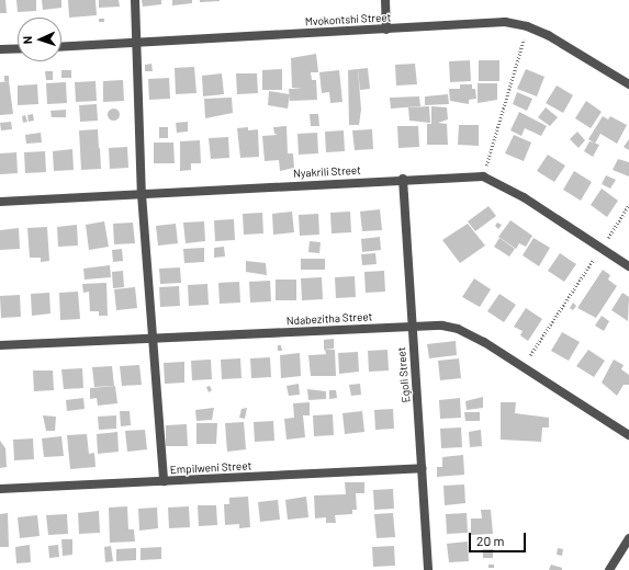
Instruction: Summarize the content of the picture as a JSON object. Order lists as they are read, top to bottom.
{
  "streets": {
    "street": [
      "Mvokontshi Street",
      "Nyakrili Street",
      "Ndabezitha Street",
      "Egoli Street",
      "Empilweni Street"
    ]
  },
  "crossings": [
    ["Nyakrili Street", "Egoli Street"],
    ["Ndabezitha Street", "Egoli Street"],
    ["Egoli Street", "Empilweni Street"]
  ],
  "scale_bar": "20 m",
  "north": "left"
}
